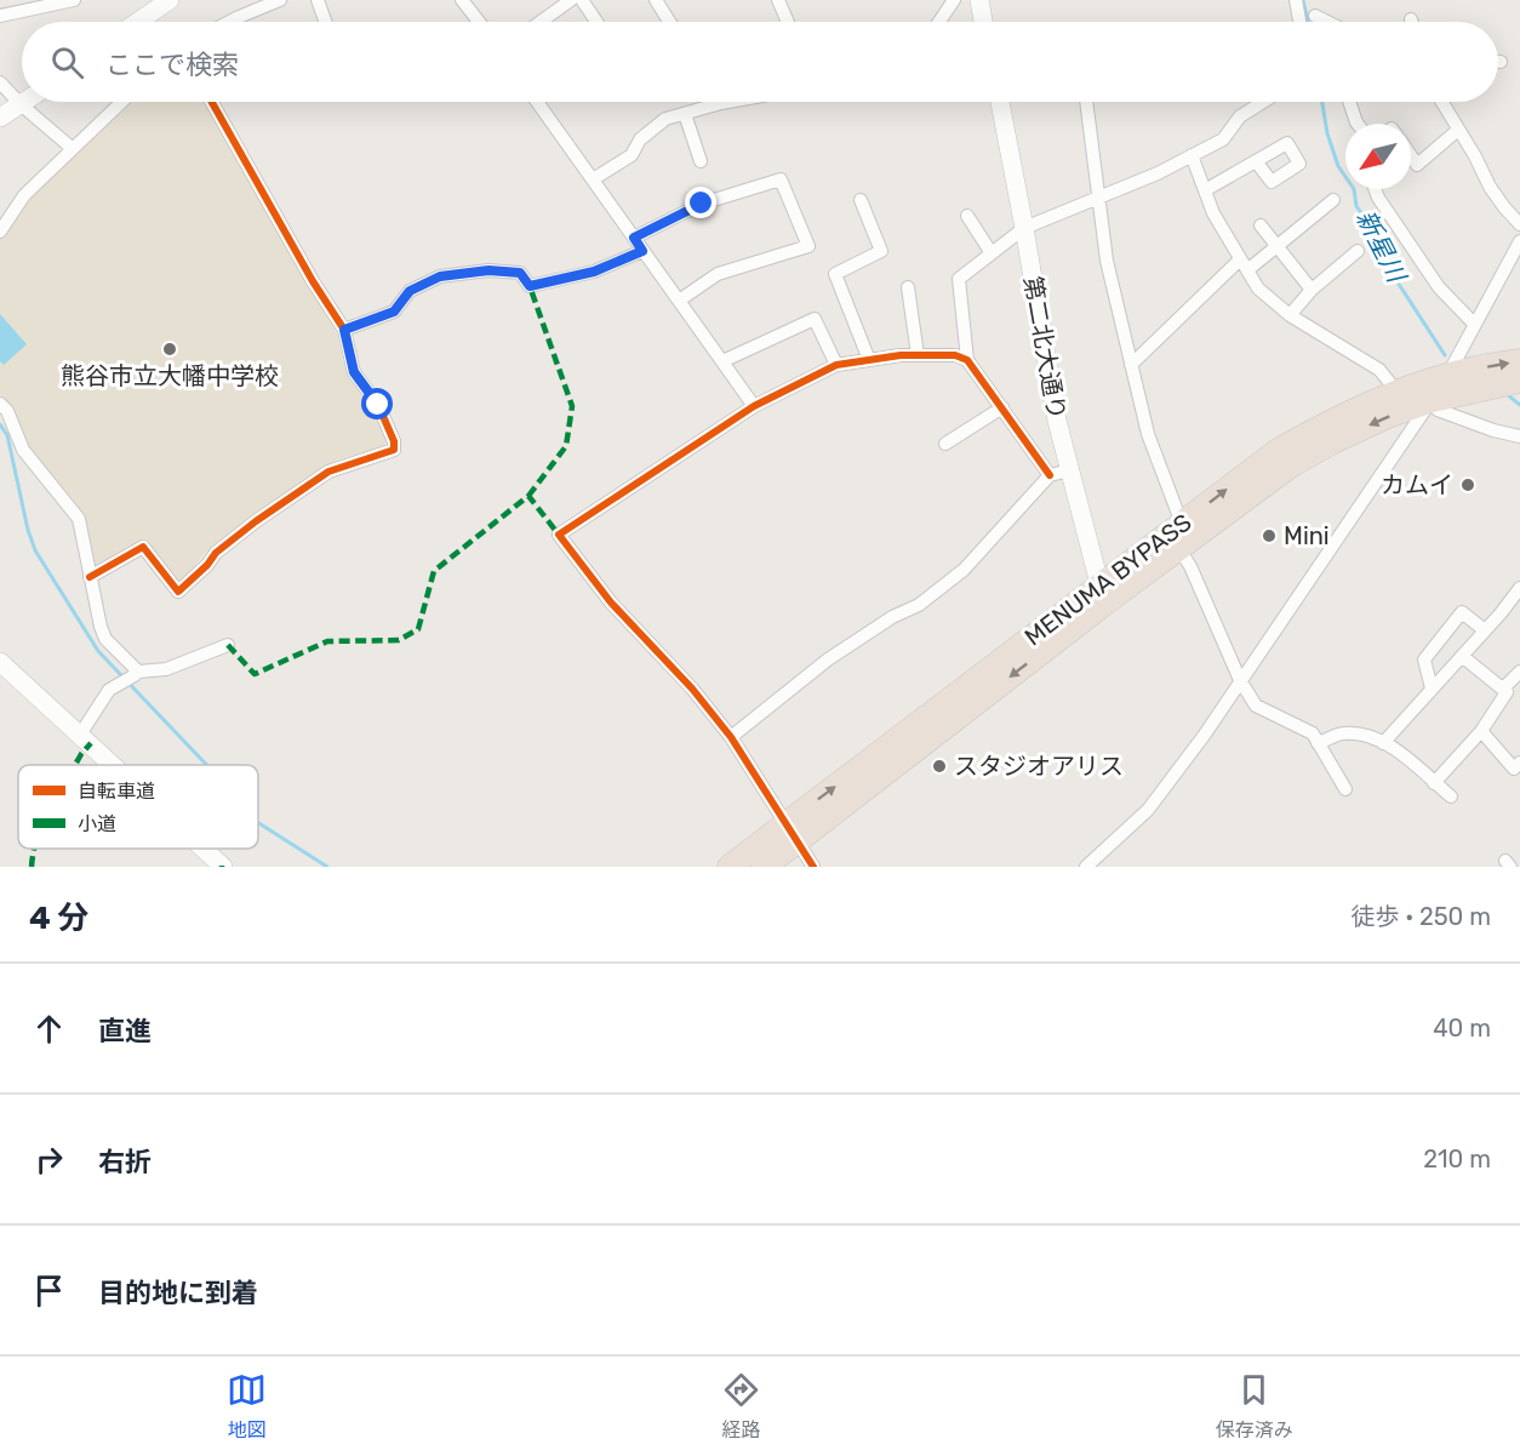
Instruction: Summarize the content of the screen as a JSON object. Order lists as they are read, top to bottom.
{
  "streets": {
    "highway": ["MENUMA BYPASS"],
    "street": ["第二北大通り"]
  },
  "crossings": [
    ["第二北大通り", "MENUMA BYPASS"]
  ],
  "water": ["新星川"],
  "places": [
    "熊谷市立大幡中学校",
    "カムイ",
    "Mini",
    "スタジオアリス"
  ],
  "legend": ["自転車道", "小道"],
  "north": "bottom left",
  "page": {
    "search": "ここで検索",
    "heading": ["4 分", "徒歩 · 250 m"],
    "list": [
      ["直進", "40 m"],
      ["右折", "210 m"],
      "目的地に到着"
    ],
    "nav": ["地図", "経路", "保存済み"]
  }
}
